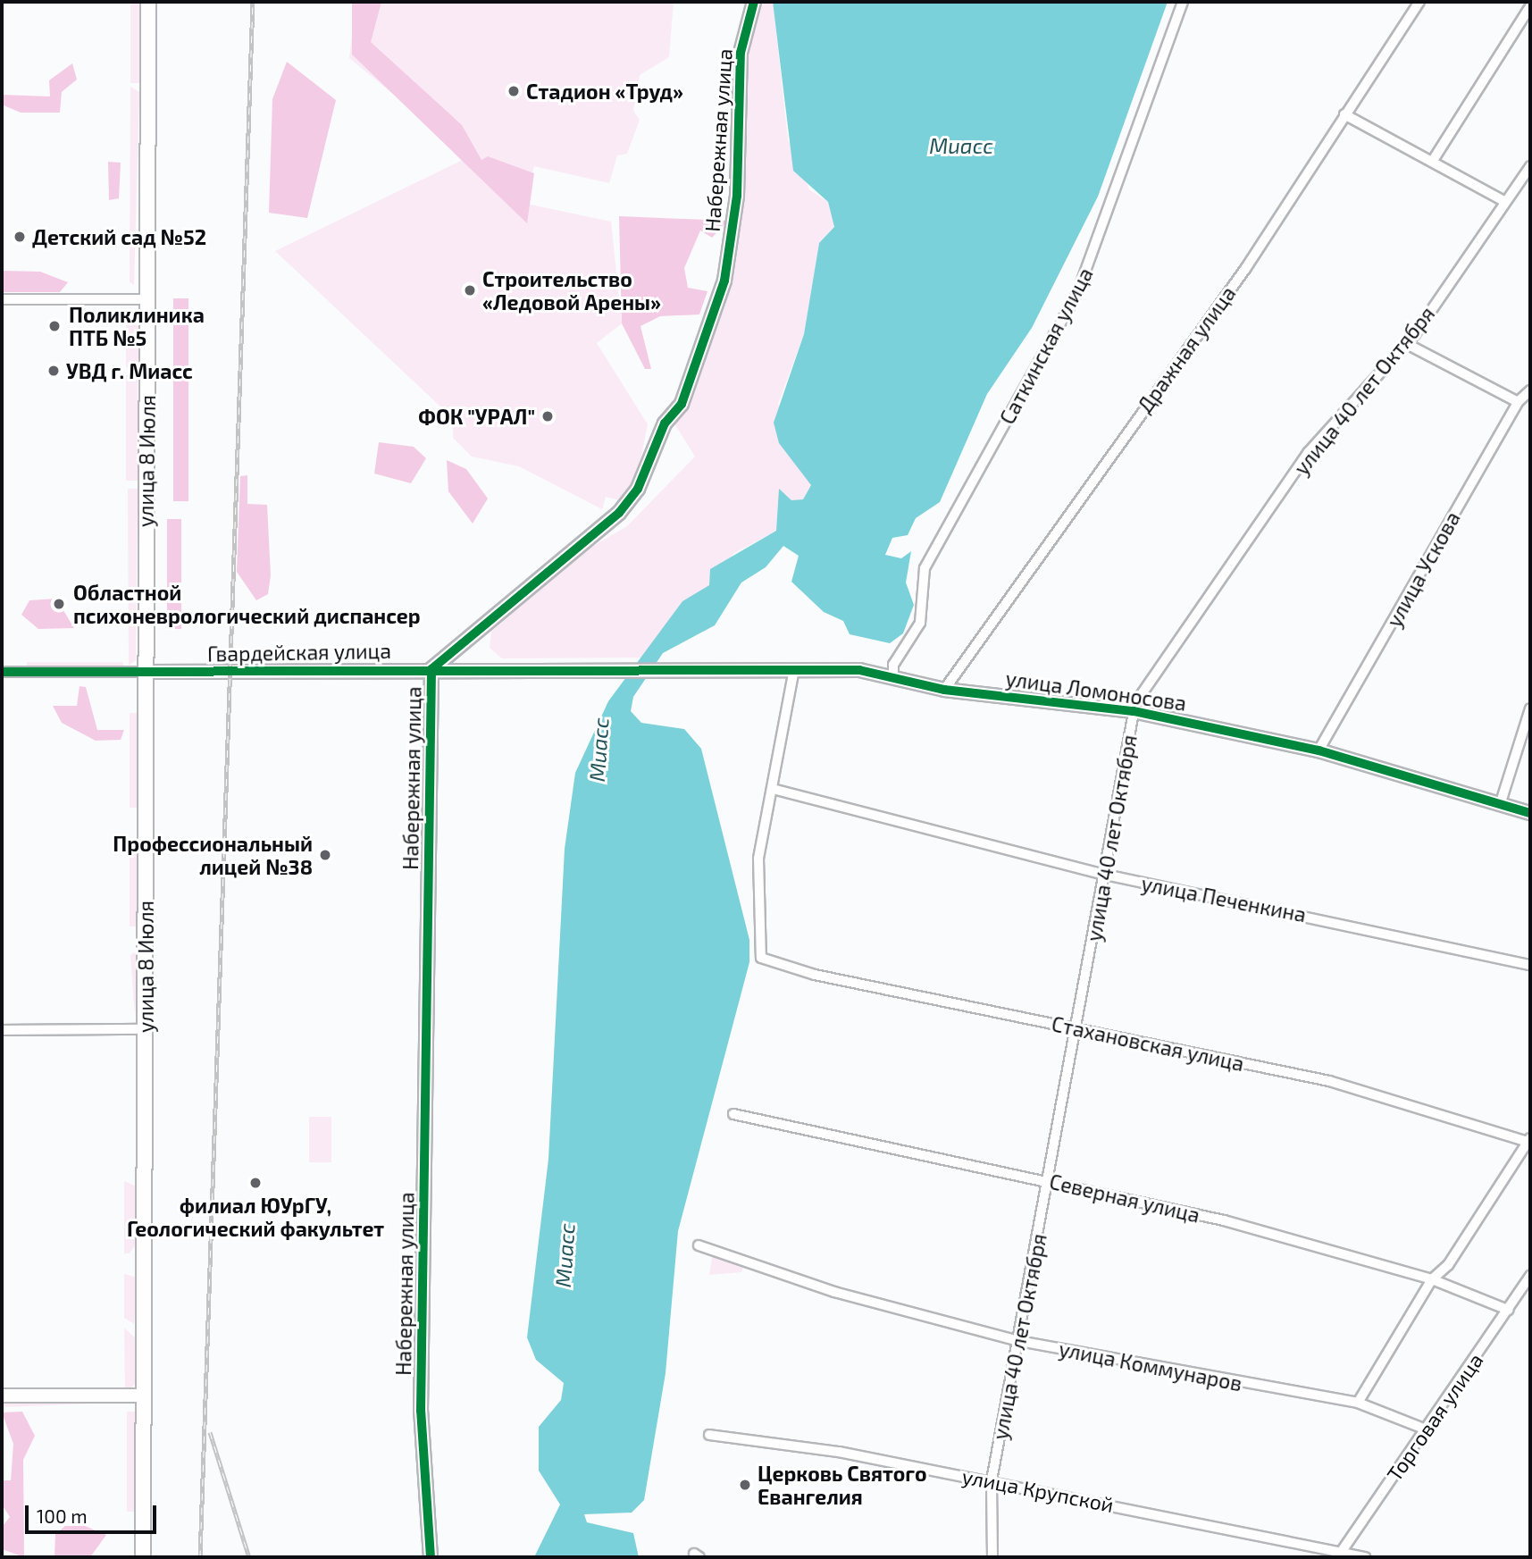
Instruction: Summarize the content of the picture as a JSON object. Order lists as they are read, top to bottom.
{
  "streets": {
    "main road": ["улица 8 Июля"],
    "street": [
      "Набережная улица",
      "Саткинская улица",
      "Дражная улица",
      "улица 40 лет Октября",
      "улица Ускова",
      "Гвардейская улица",
      "улица Ломоносова",
      "улица Печенкина",
      "Стахановская улица",
      "Северная улица",
      "улица Коммунаров",
      "Торговая улица",
      "улица Крупской"
    ]
  },
  "crossings": [
    ["Набережная улица", "Гвардейская улица"],
    ["Саткинская улица", "улица Ломоносова"],
    ["Дражная улица", "улица Ломоносова"],
    ["улица 40 лет Октября", "улица Ломоносова"],
    ["улица 40 лет Октября", "улица Печенкина"],
    ["улица 40 лет Октября", "Стахановская улица"],
    ["улица 40 лет Октября", "Северная улица"],
    ["улица 40 лет Октября", "улица Коммунаров"],
    ["улица 40 лет Октября", "улица Крупской"],
    ["улица 8 Июля", "Гвардейская улица"],
    ["улица Ускова", "улица Ломоносова"],
    ["Гвардейская улица", "улица Ломоносова"],
    ["улица Печенкина", "Стахановская улица"],
    ["Северная улица", "Торговая улица"],
    ["улица Коммунаров", "Торговая улица"],
    ["Торговая улица", "улица Крупской"]
  ],
  "water": ["Миасс"],
  "places": [
    "Стадион «Труд»",
    "Детский сад №52",
    "Строительство «Ледовой Арены»",
    "Поликлиника ПТБ №5",
    "УВД г. Миасс",
    "ФОК \"УРАЛ\"",
    "Областной психоневрологический диспансер",
    "Профессиональный лицей №38",
    "филиал ЮУрГУ, Геологический факультет",
    "Церковь Святого Евангелия"
  ],
  "scale_bar": "100 m"
}
